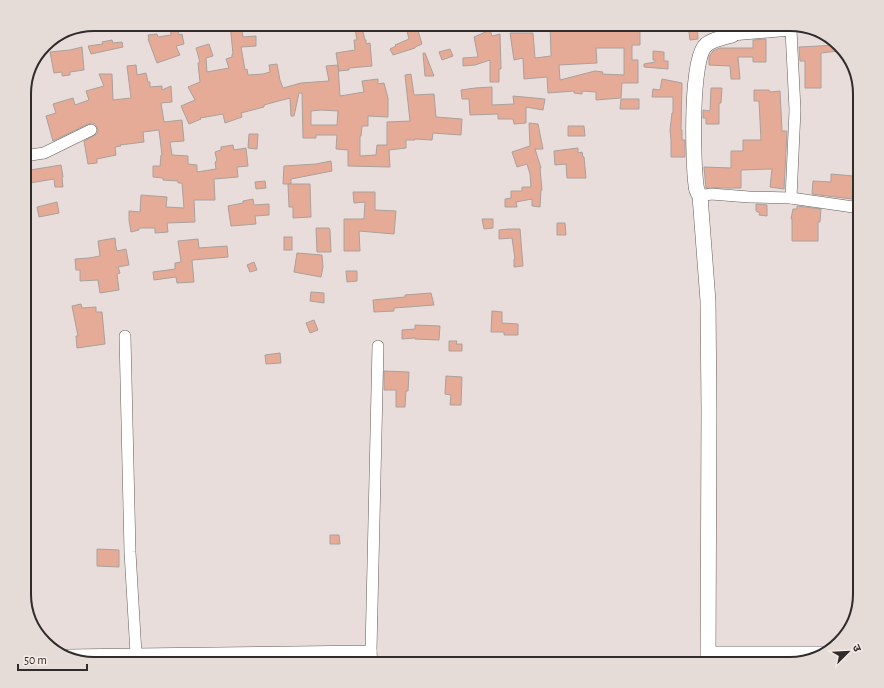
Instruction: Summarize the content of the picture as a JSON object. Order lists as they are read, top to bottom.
{
  "scale_bar": "50 m",
  "north": "top right"
}
